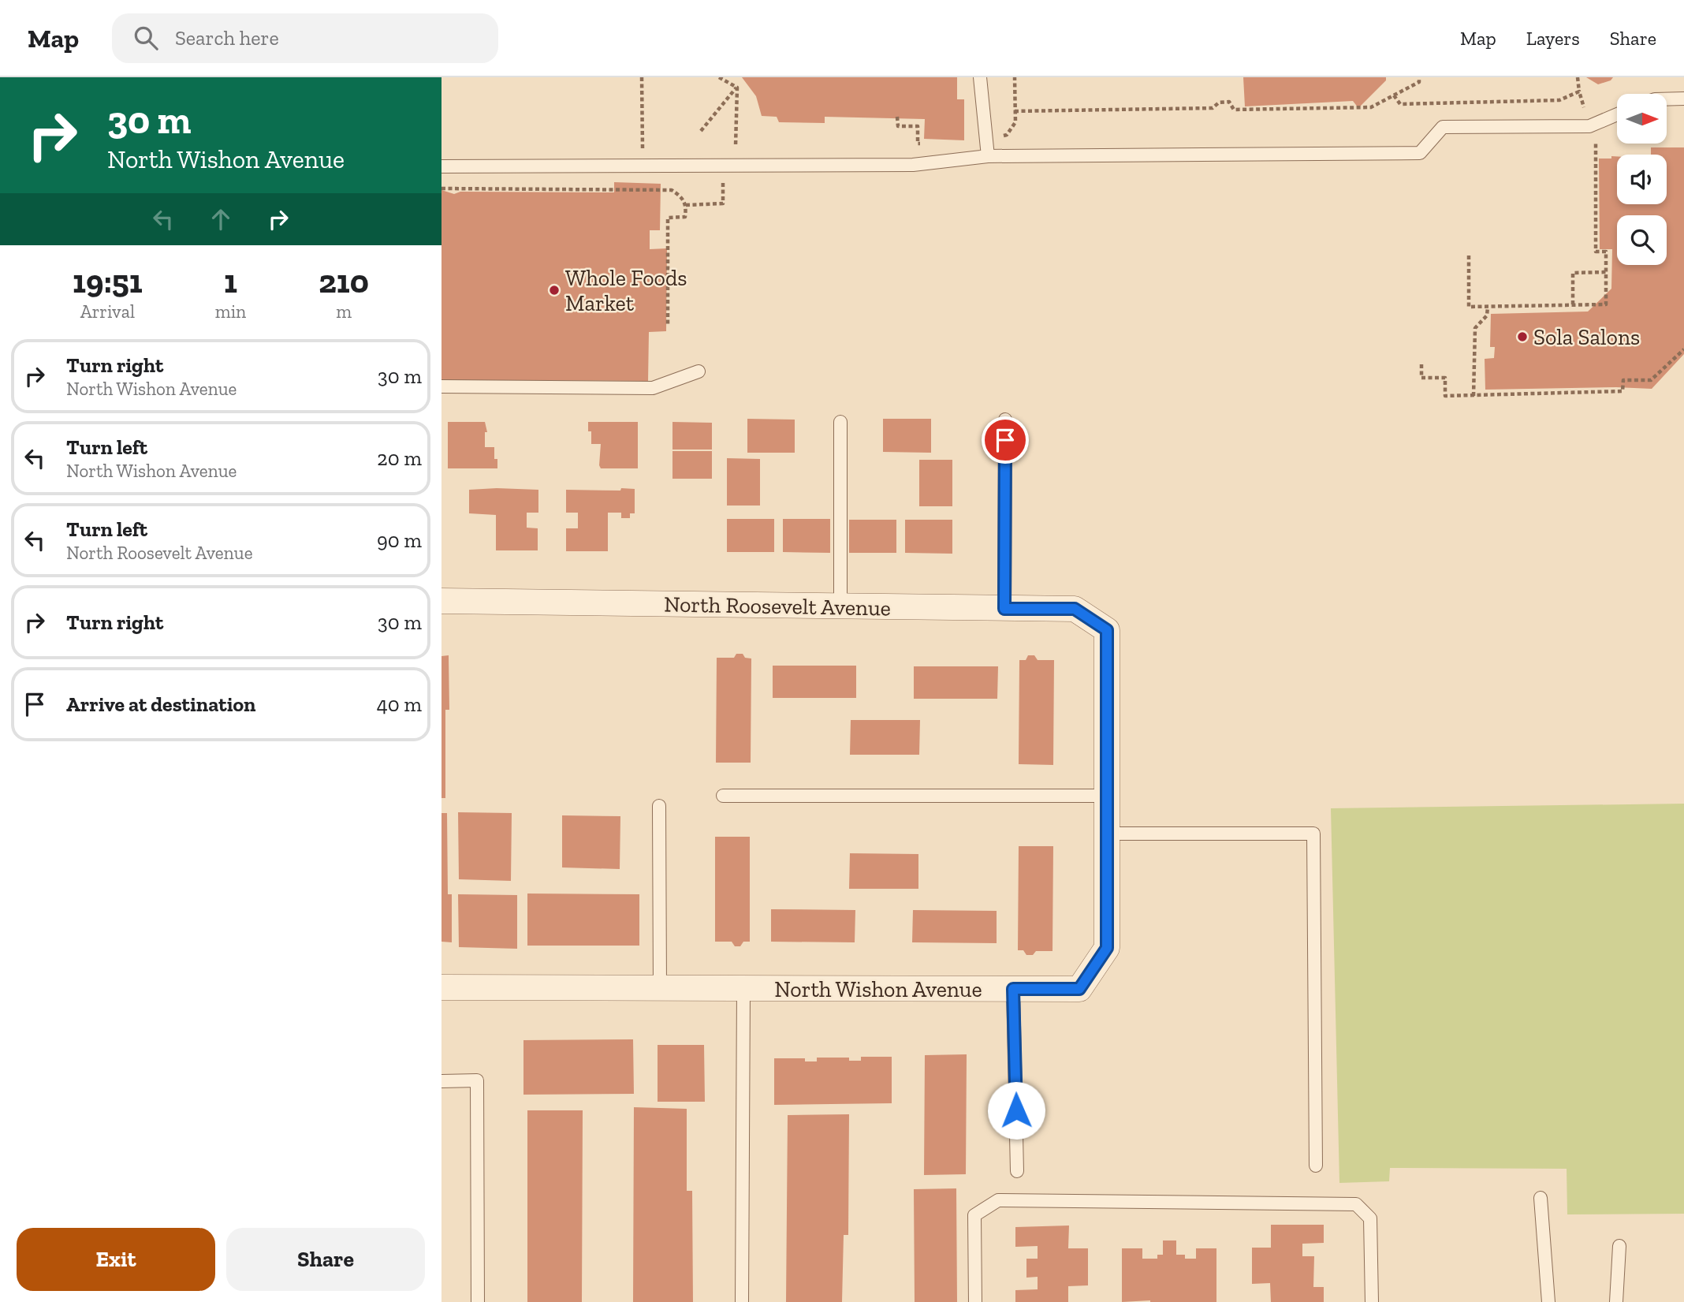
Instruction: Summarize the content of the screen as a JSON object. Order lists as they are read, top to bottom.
{
  "streets": {
    "street": ["North Roosevelt Avenue", "North Wishon Avenue"]
  },
  "crossings": [
    ["North Roosevelt Avenue", "North Wishon Avenue"]
  ],
  "places": ["Whole Foods Market", "Sola Salons"],
  "north": "right",
  "page": {
    "header": "Map",
    "search": "Search here",
    "nav": ["Map", "Layers", "Share"],
    "turn": ["30 m", "North Wishon Avenue"],
    "eta": [
      "19:51",
      "Arrival",
      "1",
      "min",
      "210",
      "m"
    ],
    "list": [
      {
        "name": "Turn right",
        "note": "North Wishon Avenue",
        "value": "30 m"
      },
      {
        "name": "Turn left",
        "note": "North Wishon Avenue",
        "value": "20 m"
      },
      {
        "name": "Turn left",
        "note": "North Roosevelt Avenue",
        "value": "90 m"
      },
      {
        "name": "Turn right",
        "value": "30 m"
      },
      {
        "name": "Arrive at destination",
        "value": "40 m"
      }
    ],
    "buttons": ["Exit", "Share"]
  }
}
